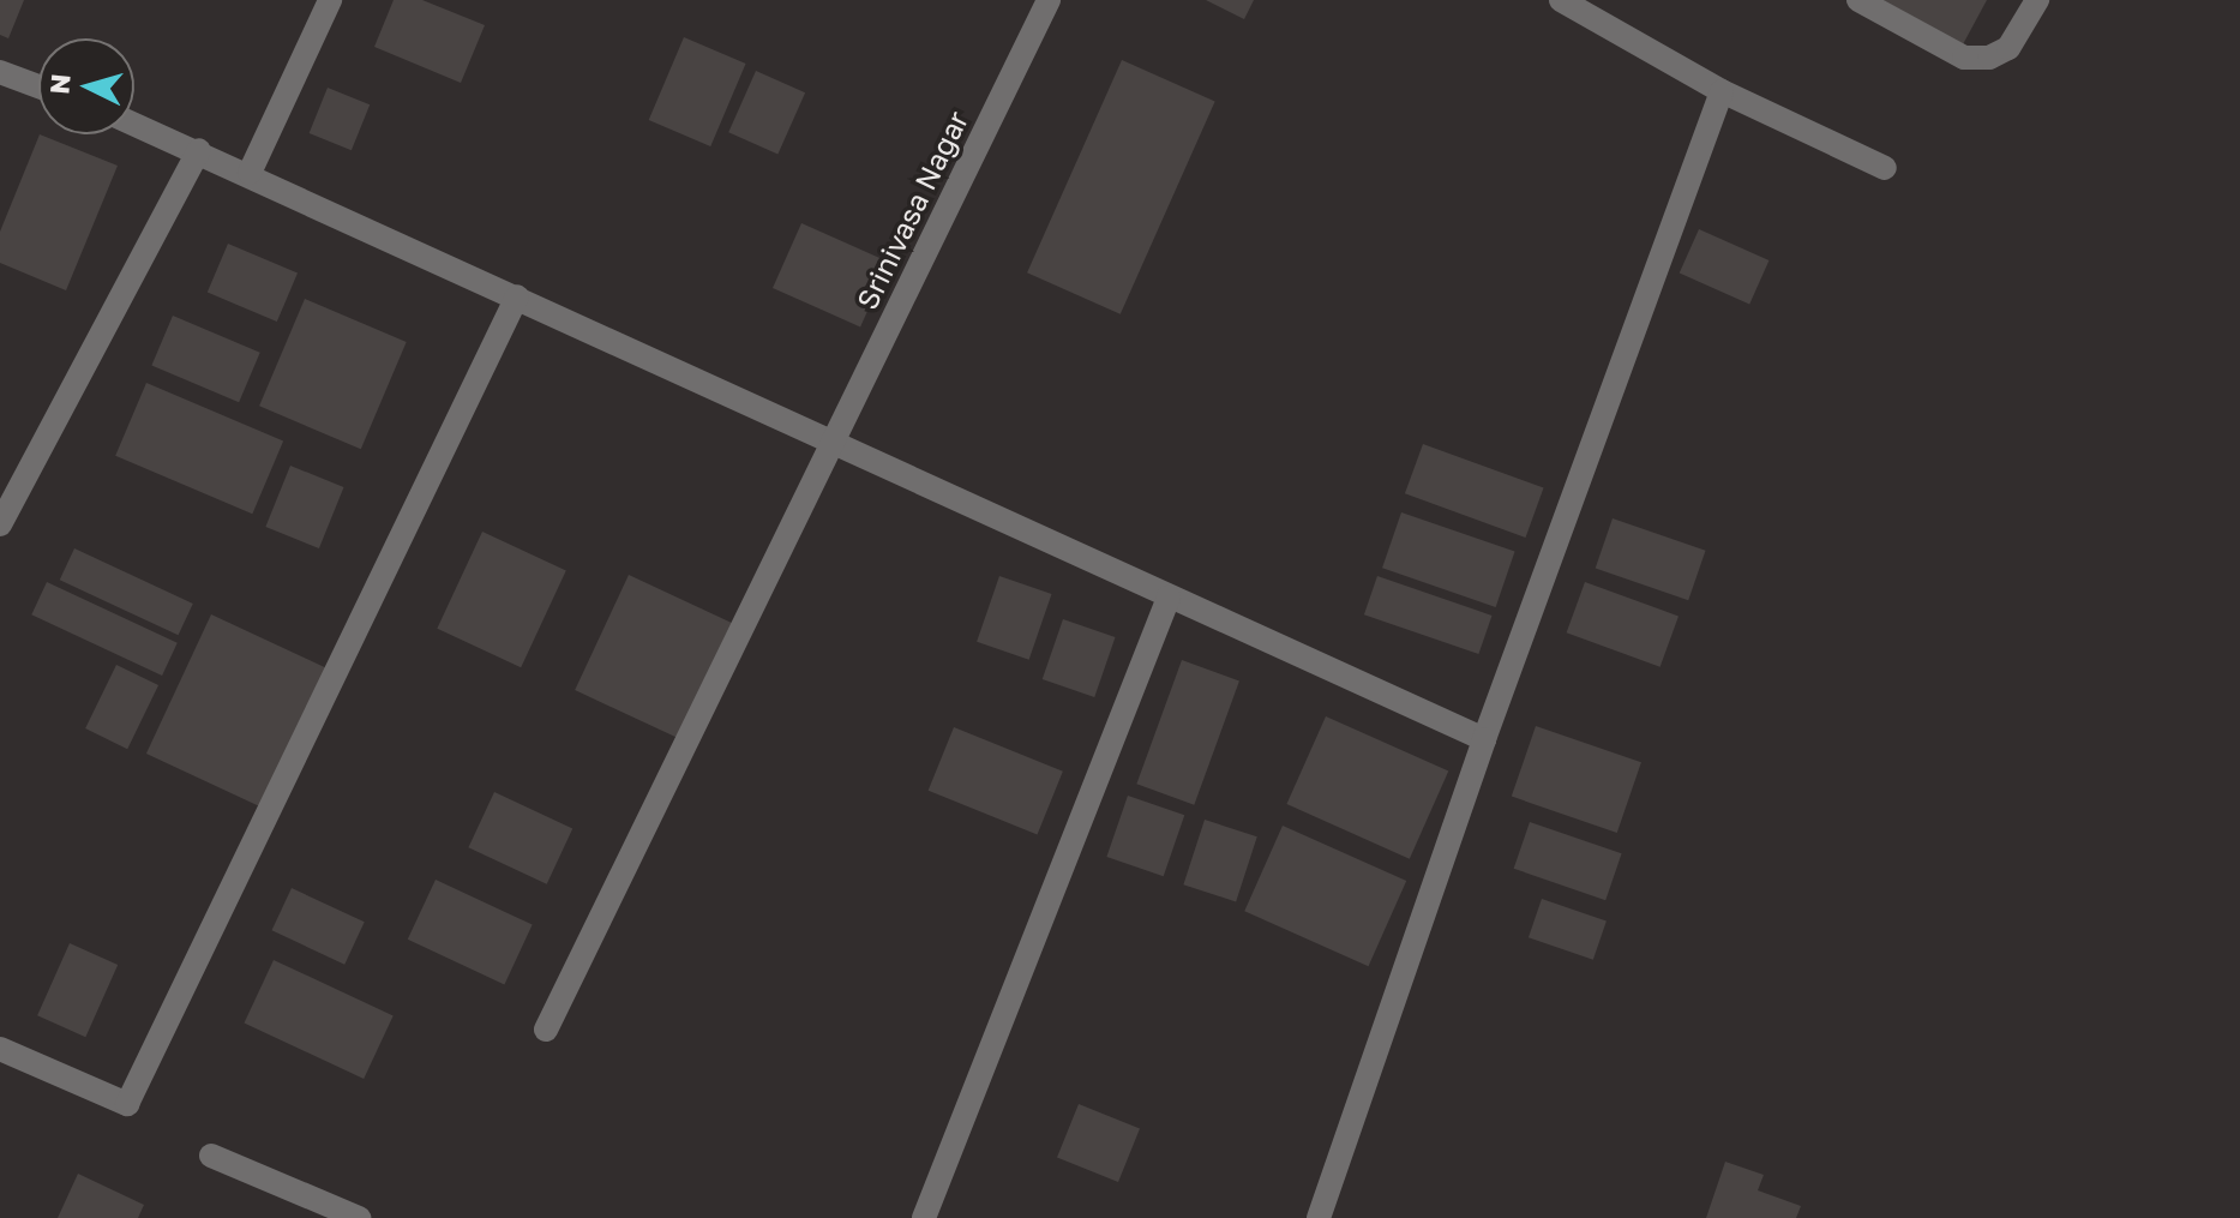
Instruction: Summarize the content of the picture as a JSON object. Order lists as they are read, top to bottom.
{
  "streets": {
    "street": ["Srinivasa Nagar"]
  },
  "north": "left"
}
